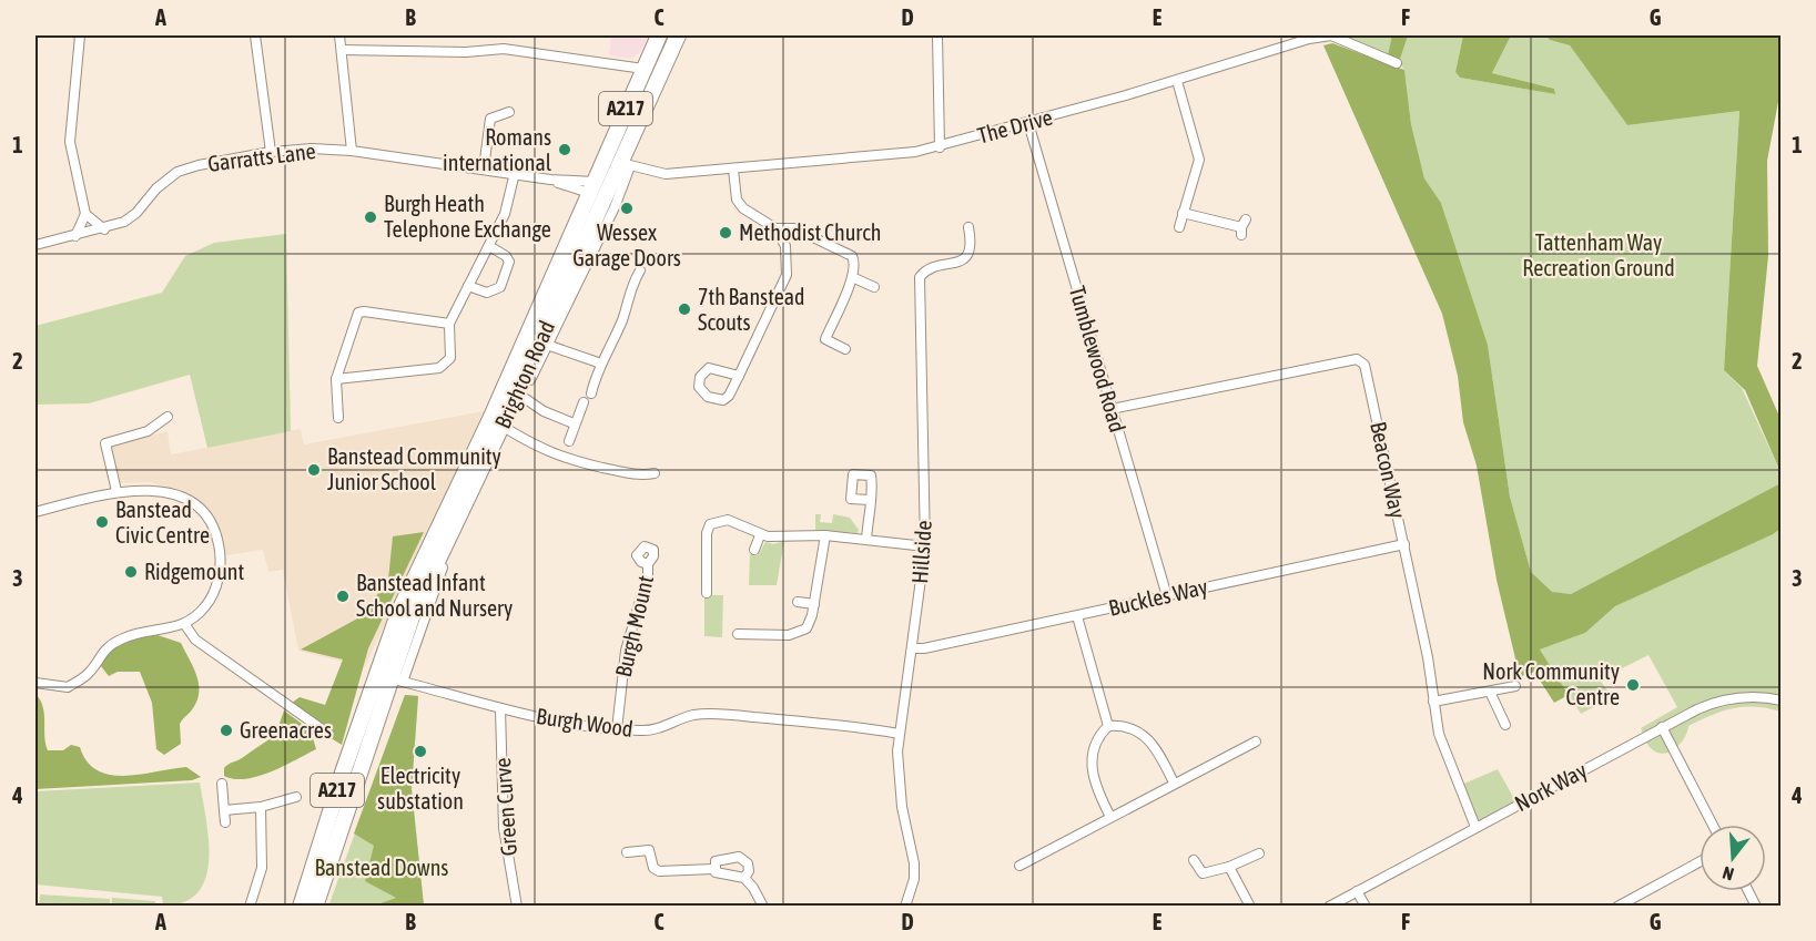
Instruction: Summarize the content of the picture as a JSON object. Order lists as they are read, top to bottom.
{
  "streets": {
    "highway": ["A217", "Brighton Road"],
    "street": [
      "The Drive",
      "Garratts Lane",
      "Tumblewood Road",
      "Beacon Way",
      "Hillside",
      "Buckles Way",
      "Burgh Mount",
      "Burgh Wood",
      "Nork Way",
      "Green Curve"
    ]
  },
  "crossings": [
    ["The Drive", "Tumblewood Road"],
    ["The Drive", "Brighton Road"],
    ["Garratts Lane", "Brighton Road"],
    ["Tumblewood Road", "Beacon Way"],
    ["Tumblewood Road", "Buckles Way"],
    ["Brighton Road", "Burgh Wood"],
    ["Beacon Way", "Buckles Way"],
    ["Beacon Way", "Nork Way"],
    ["Hillside", "Buckles Way"],
    ["Hillside", "Burgh Wood"],
    ["Burgh Mount", "Burgh Wood"],
    ["Burgh Wood", "Green Curve"]
  ],
  "parks": ["Tattenham Way Recreation Ground", "Banstead Downs"],
  "places": [
    "Romans international",
    "Wessex Garage Doors",
    "Burgh Heath Telephone Exchange",
    "Methodist Church",
    "7th Banstead Scouts",
    "Banstead Community Junior School",
    "Banstead Civic Centre",
    "Ridgemount",
    "Banstead Infant School and Nursery",
    "Nork Community Centre",
    "Greenacres",
    "Electricity substation"
  ],
  "north": "bottom",
  "grid": {
    "columns": [
      "A",
      "B",
      "C",
      "D",
      "E",
      "F",
      "G"
    ],
    "rows": [
      "1",
      "2",
      "3",
      "4"
    ]
  }
}
